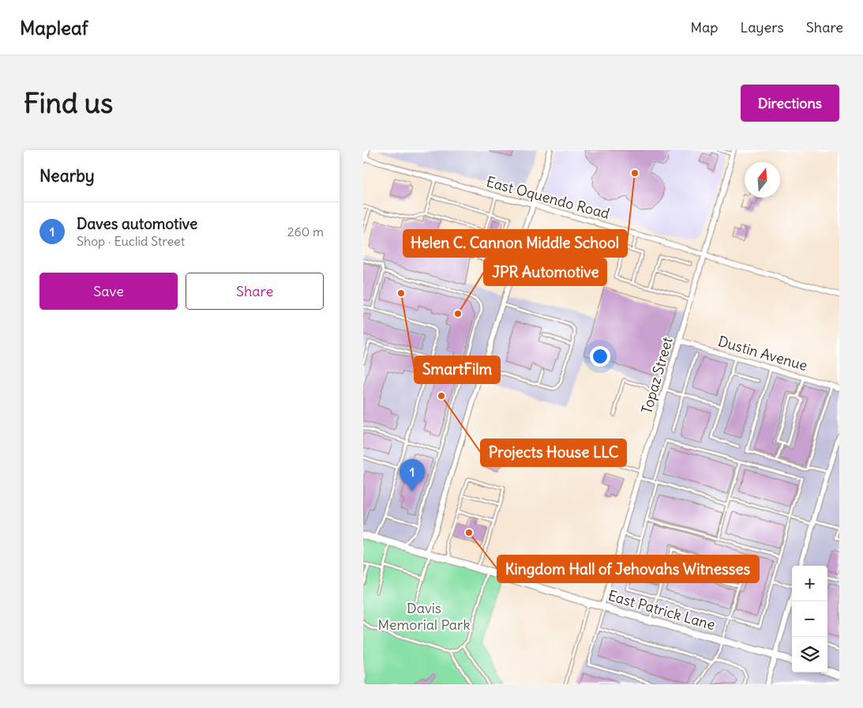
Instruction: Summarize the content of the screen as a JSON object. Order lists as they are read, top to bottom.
{
  "streets": {
    "main road": ["East Patrick Lane"],
    "street": ["East Oquendo Road", "Dustin Avenue", "Topaz Street"]
  },
  "crossings": [
    ["East Oquendo Road", "Topaz Street"],
    ["Dustin Avenue", "Topaz Street"],
    ["Topaz Street", "East Patrick Lane"]
  ],
  "parks": ["Davis Memorial Park"],
  "places": [
    "Helen C. Cannon Middle School",
    "SmartFilm",
    "JPR Automotive",
    "Projects House LLC",
    "Kingdom Hall of Jehovahs Witnesses"
  ],
  "north": "top",
  "page": {
    "header": "Mapleaf",
    "nav": ["Map", "Layers", "Share"],
    "buttons": [
      "Directions",
      ["Save", "Share"]
    ],
    "title": "Find us",
    "heading": "Nearby",
    "list": [
      {
        "mark": "1",
        "name": "Daves automotive",
        "note": "Shop · Euclid Street",
        "value": "260 m"
      }
    ],
    "pins": "1",
    "map_buttons": ["+", "−"]
  }
}
